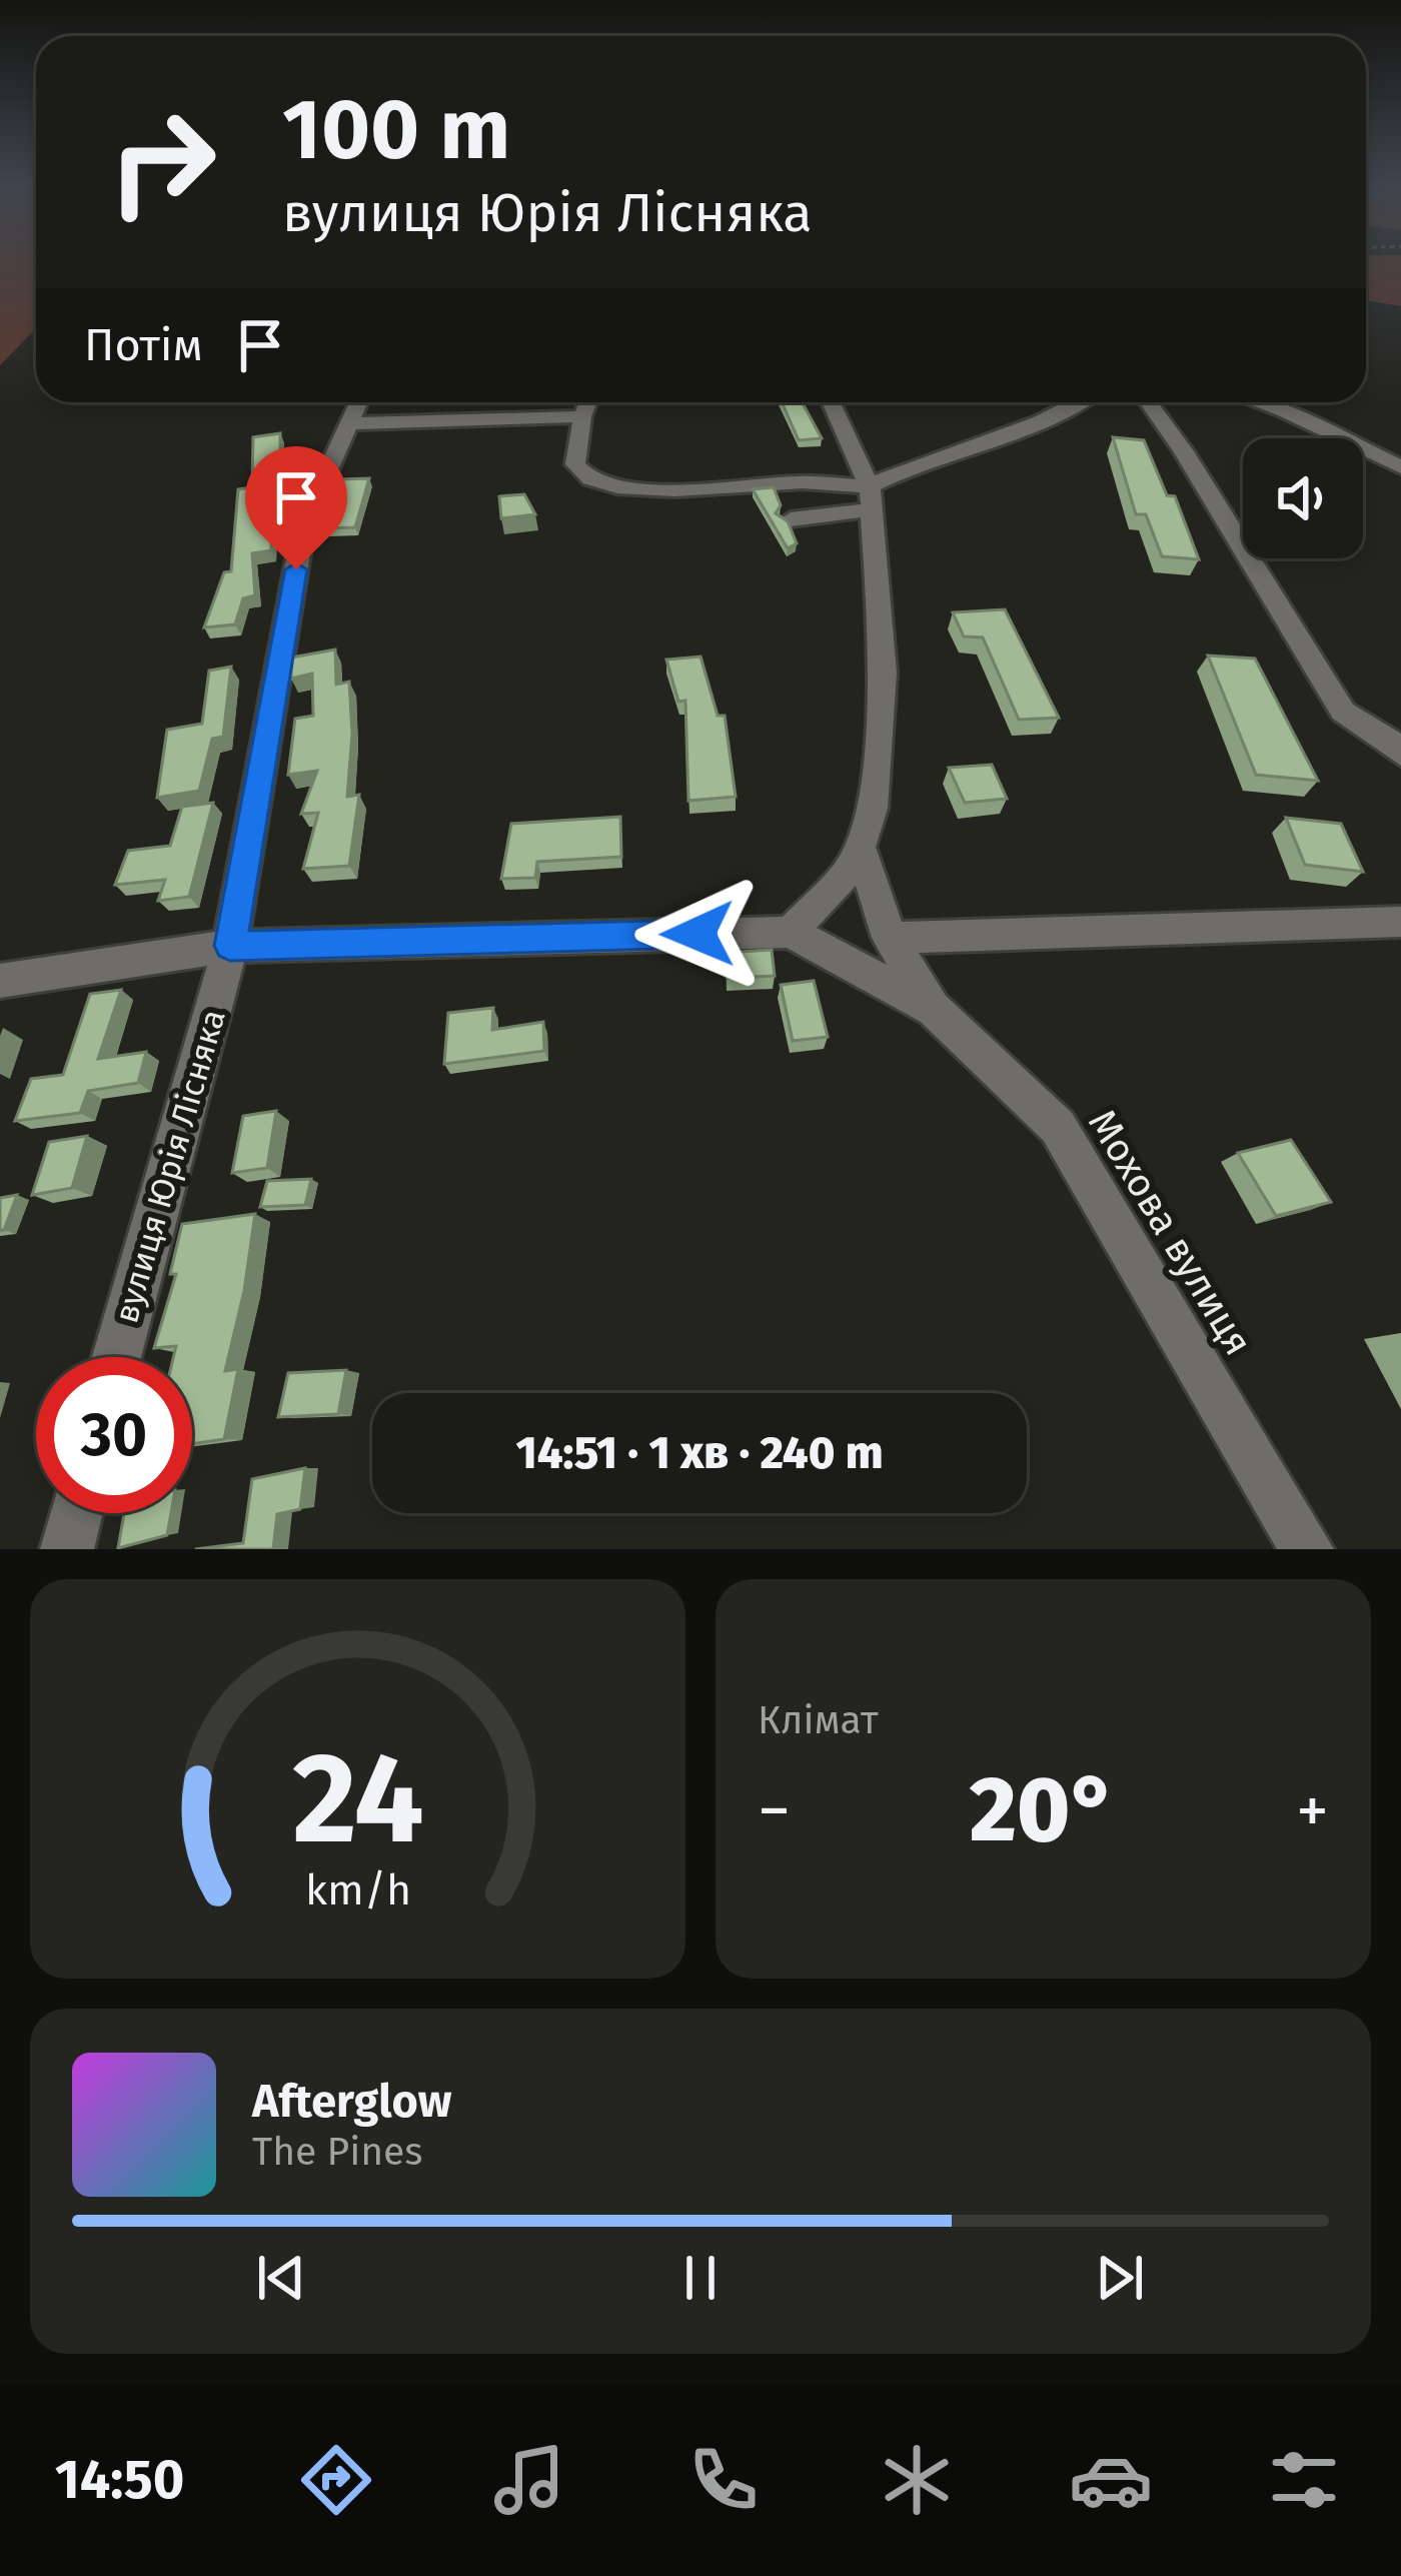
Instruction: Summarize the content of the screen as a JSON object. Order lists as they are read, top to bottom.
{
  "streets": {
    "street": ["вулиця Юрія Лісняка", "Мохова вулиця"]
  },
  "page": {
    "turn": ["100 m", "вулиця Юрія Лісняка"],
    "then": "Потім",
    "limit": "30",
    "trip": "14:51 · 1 хв · 240 m",
    "tile": "Клімат",
    "heat": ["−", "20°", "+"],
    "song": ["Afterglow", "The Pines"],
    "tabs": "14:50",
    "gauge": ["24", "km/h"]
  }
}
